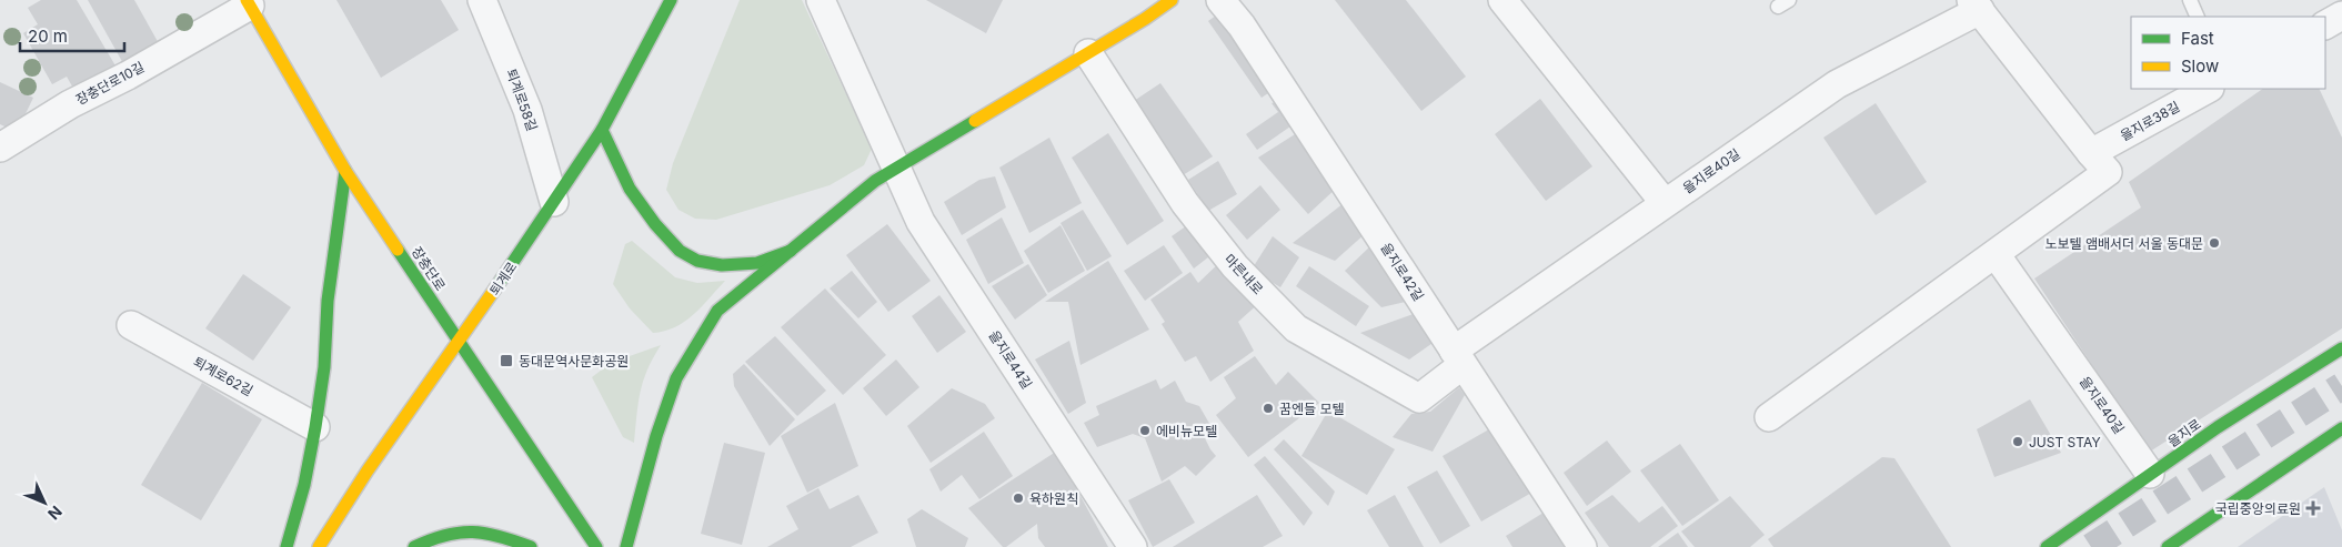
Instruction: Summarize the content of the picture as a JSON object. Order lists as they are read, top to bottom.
{
  "streets": {
    "main road": ["장충단로", "퇴계로", "을지로"],
    "street": [
      "장충단로10길",
      "퇴계로58길",
      "을지로38길",
      "을지로40길",
      "을지로42길",
      "마른내로",
      "을지로44길",
      "퇴계로62길"
    ]
  },
  "crossings": [
    ["장충단로10길", "장충단로"],
    ["퇴계로58길", "퇴계로"],
    ["을지로38길", "을지로40길"],
    ["을지로40길", "을지로42길"],
    ["을지로40길", "마른내로"],
    ["을지로40길", "을지로"],
    ["장충단로", "퇴계로"],
    ["을지로42길", "마른내로"]
  ],
  "places": {
    "other": [
      "노보텔 앰배서더 서울 동대문",
      "꿈엔들 모텔",
      "에비뉴모텔",
      "JUST STAY",
      "육하원칙"
    ],
    "transit": ["동대문역사문화공원"],
    "health": ["국립중앙의료원"]
  },
  "legend": ["Fast", "Slow"],
  "scale_bar": "20 m",
  "north": "bottom right"
}
